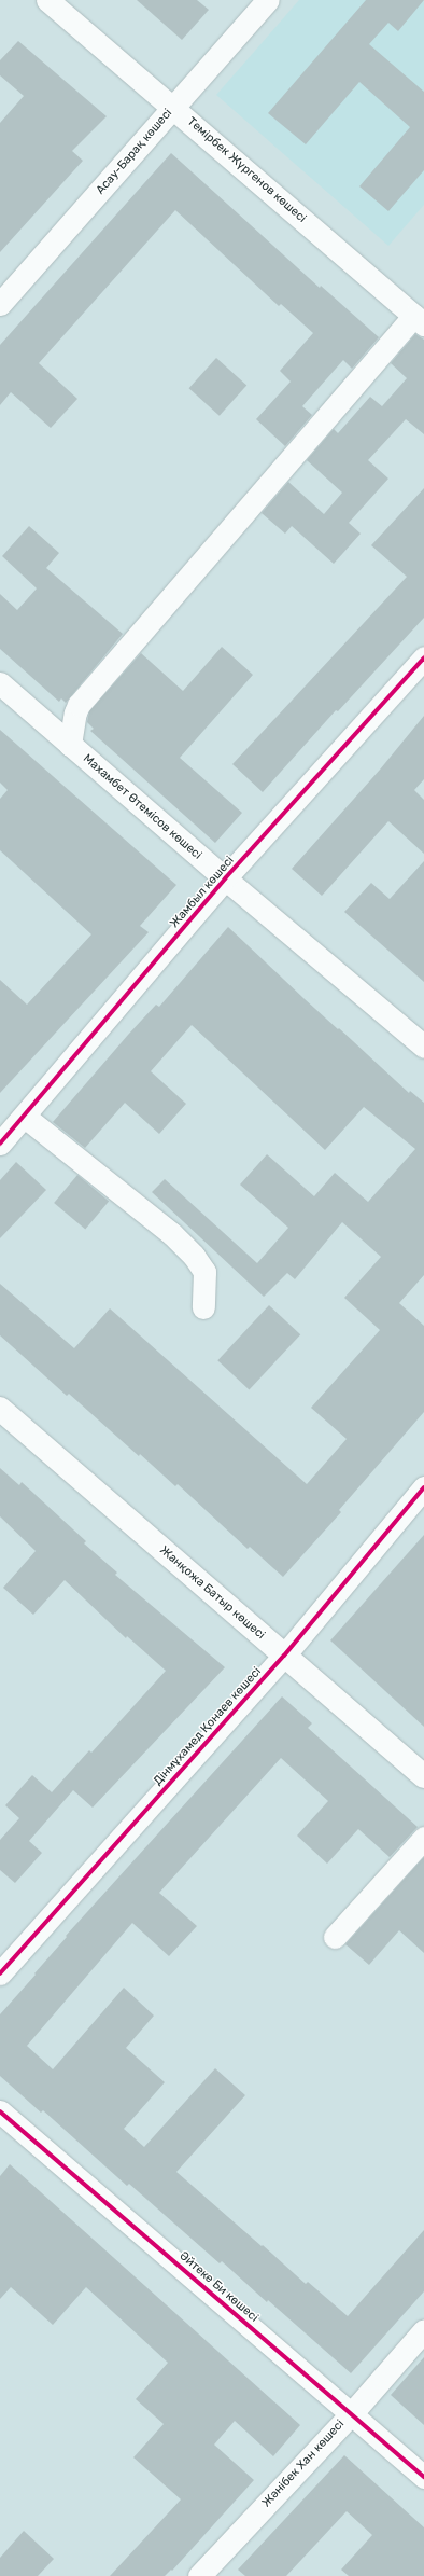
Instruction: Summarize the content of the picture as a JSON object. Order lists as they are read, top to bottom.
{
  "streets": {
    "main road": ["Жанқожа Батыр көшесі"],
    "street": [
      "Асау-Барақ көшесі",
      "Темірбек Жүргенов көшесі",
      "Махамбет Өтемісов көшесі",
      "Жамбыл көшесі",
      "Дінмұхамед Қонаев көшесі",
      "Әйтеке Би көшесі",
      "Жәнібек Хан көшесі"
    ]
  },
  "crossings": [
    ["Асау-Барақ көшесі", "Темірбек Жүргенов көшесі"],
    ["Махамбет Өтемісов көшесі", "Жамбыл көшесі"],
    ["Жанқожа Батыр көшесі", "Дінмұхамед Қонаев көшесі"],
    ["Әйтеке Би көшесі", "Жәнібек Хан көшесі"]
  ]
}
